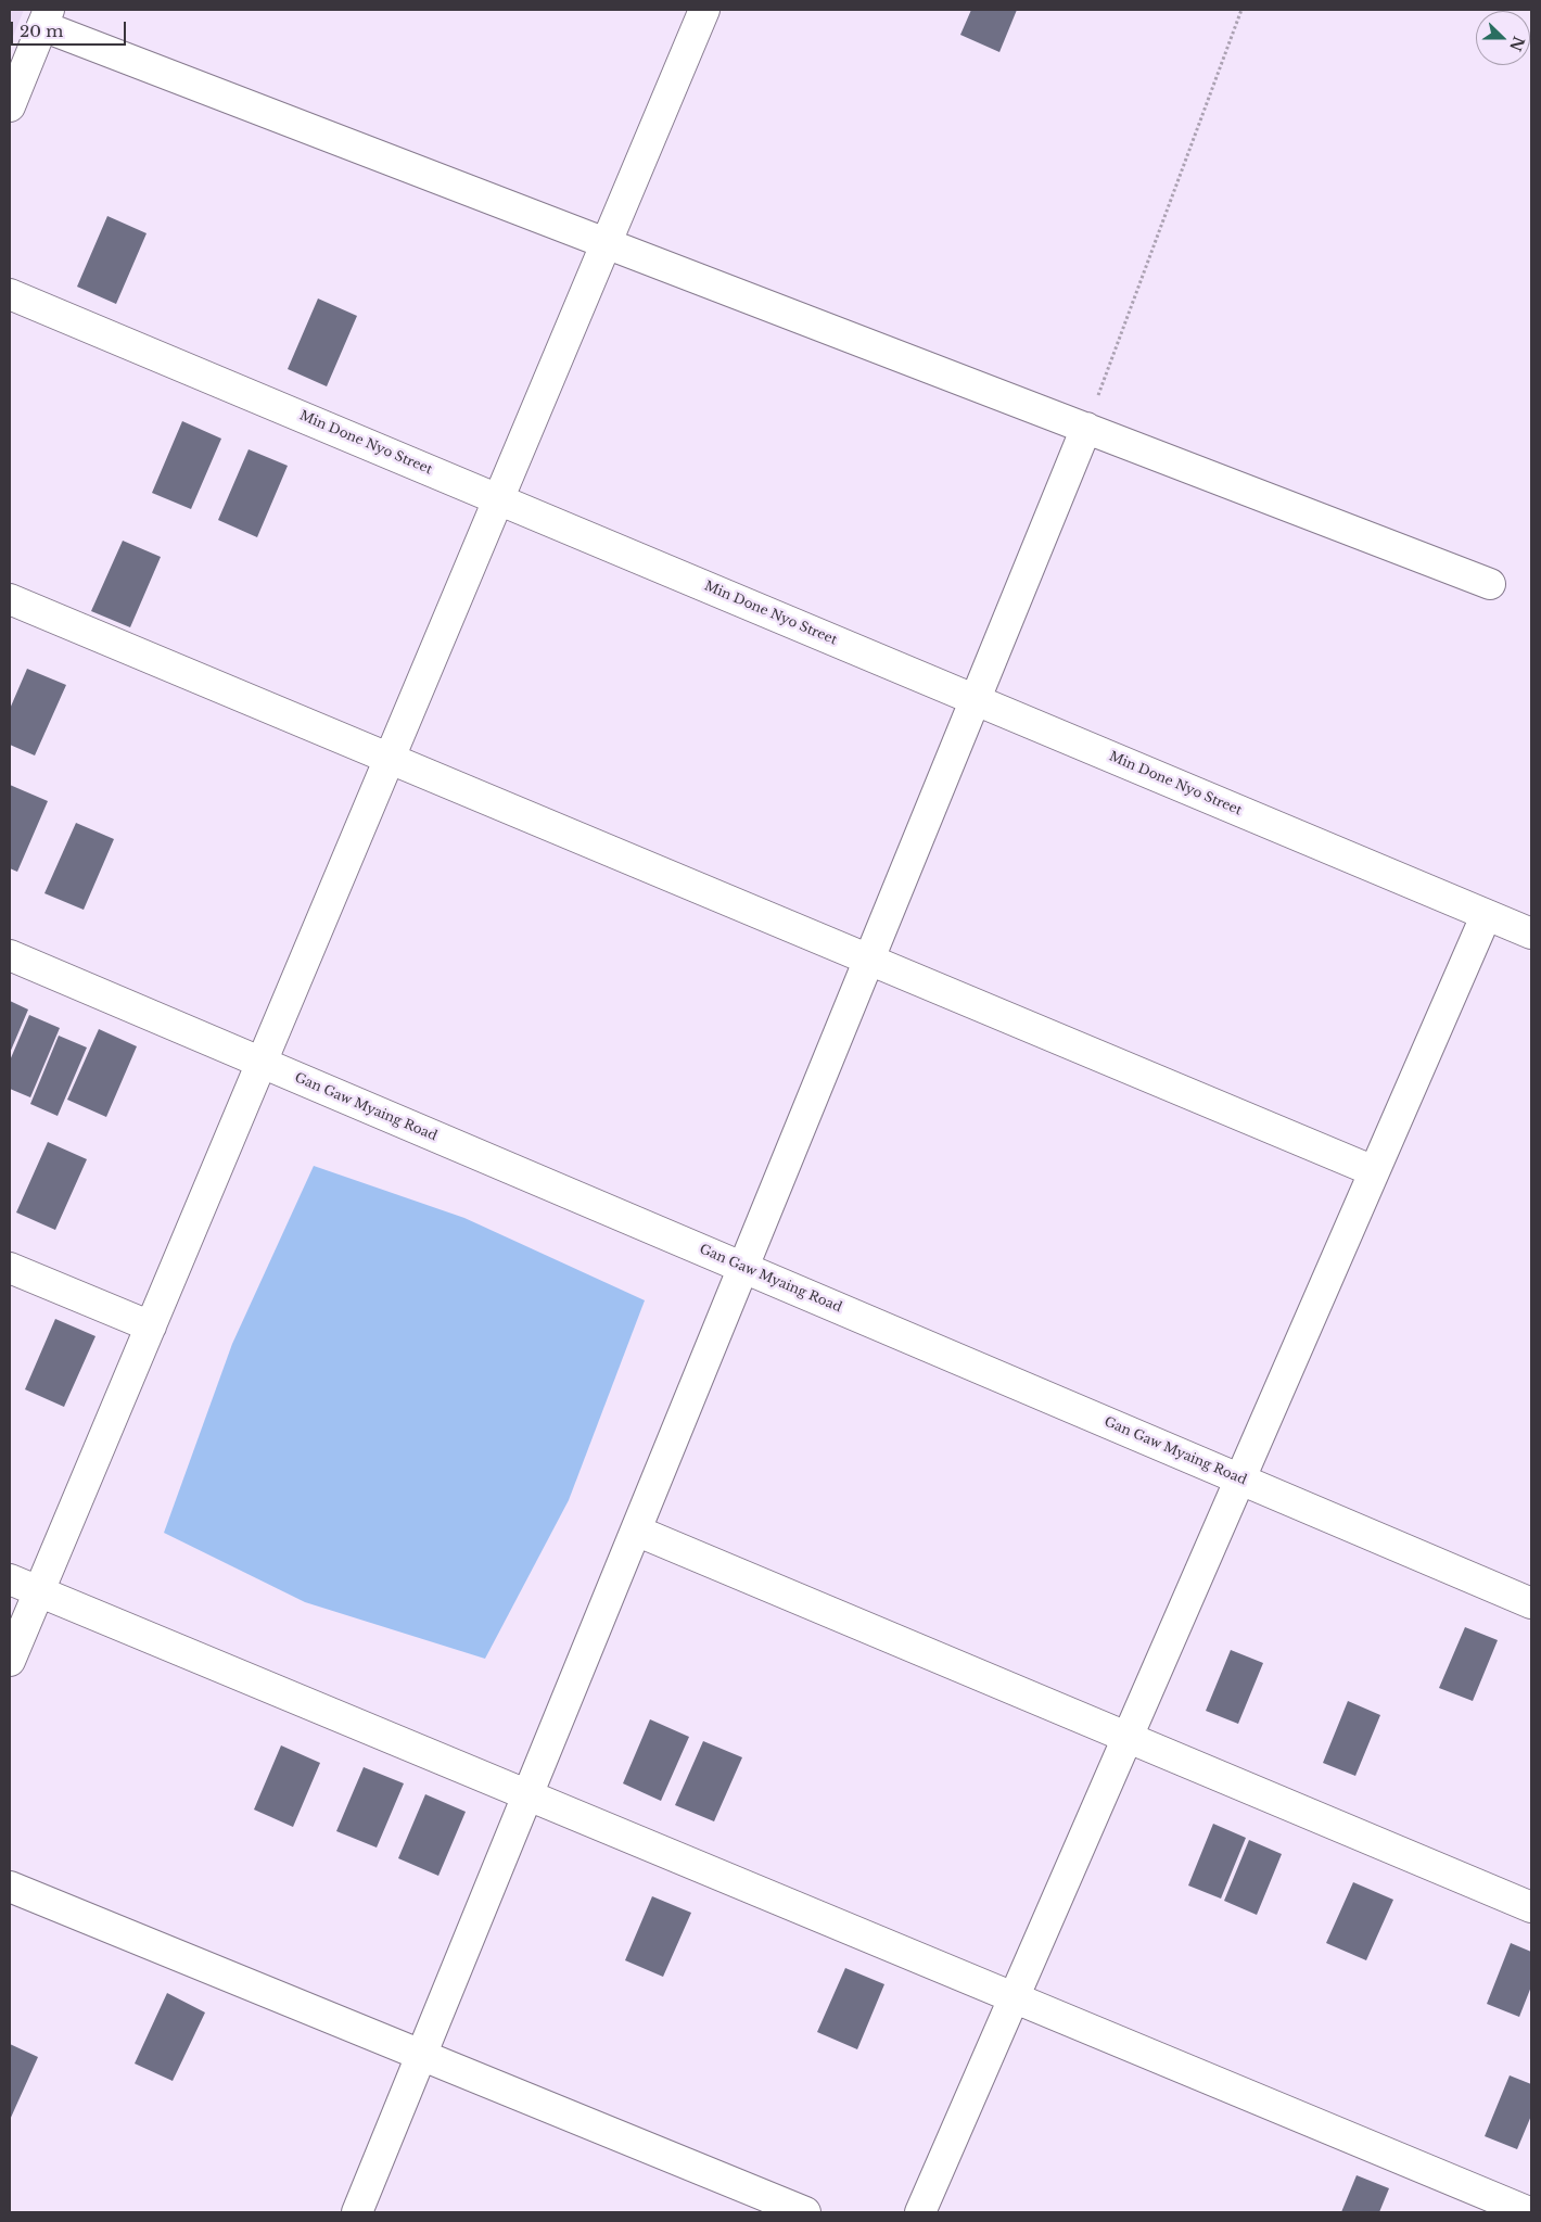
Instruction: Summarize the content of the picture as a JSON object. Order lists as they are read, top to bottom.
{
  "streets": {
    "street": ["Min Done Nyo Street", "Gan Gaw Myaing Road"]
  },
  "scale_bar": "20 m",
  "north": "right"
}
